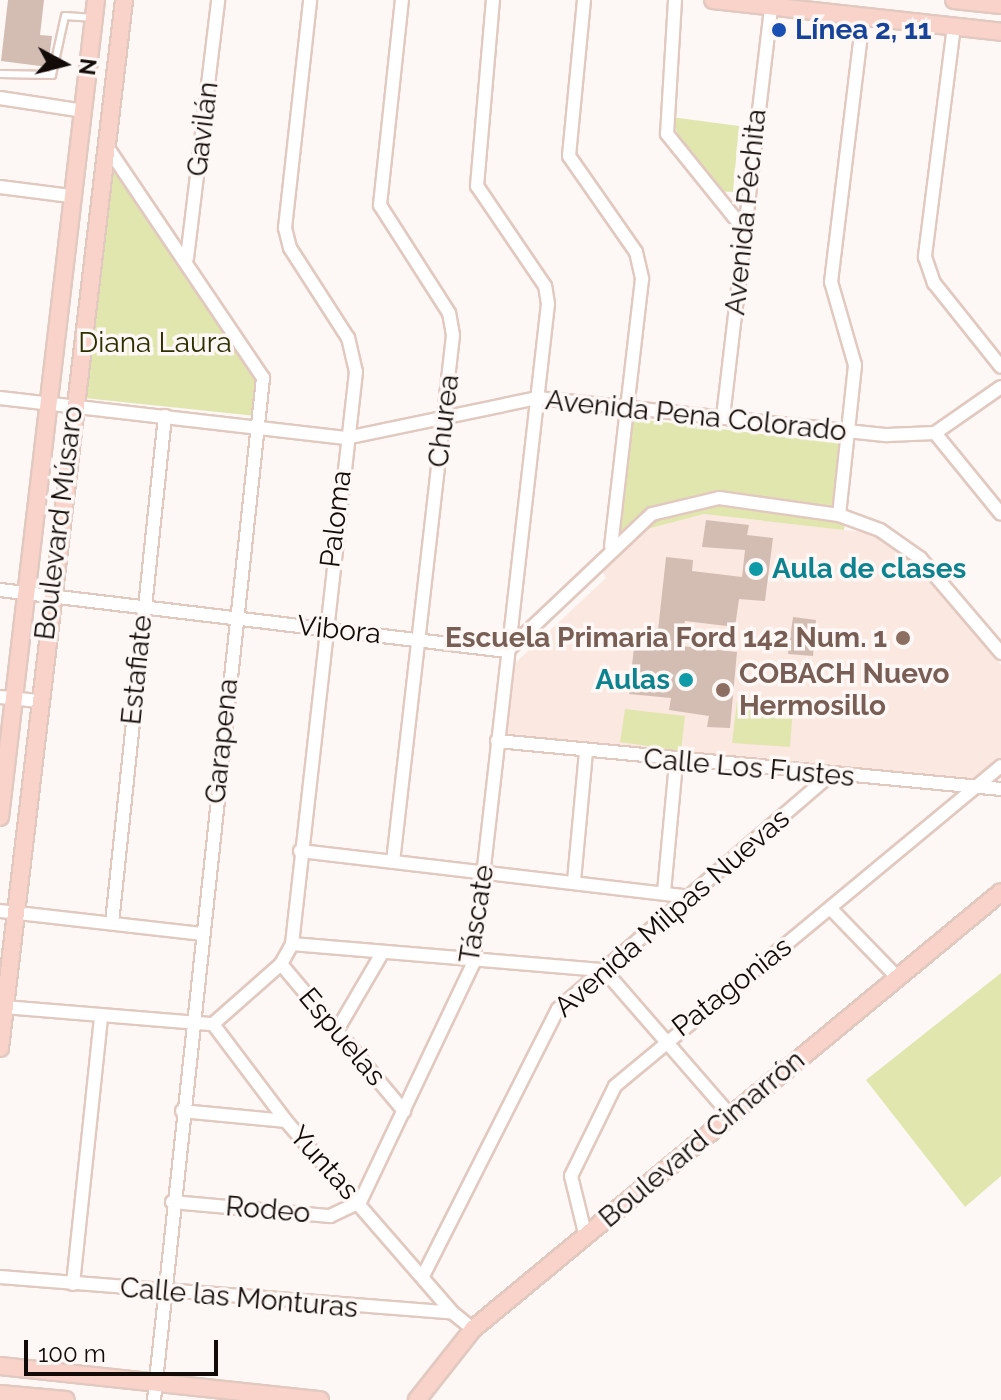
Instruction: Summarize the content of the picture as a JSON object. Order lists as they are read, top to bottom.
{
  "streets": {
    "street": [
      "Gavilán",
      "Avenida Péchita",
      "Avenida Pena Colorado",
      "Churea",
      "Paloma",
      "Boulevard Músaro",
      "Vibora",
      "Estafiate",
      "Garapena",
      "Calle Los Fustes",
      "Avenida Milpas Nuevas",
      "Táscate",
      "Patagonias",
      "Espuelas",
      "Boulevard Cimarrón",
      "Yuntas",
      "Rodeo",
      "Calle las Monturas"
    ]
  },
  "crossings": [
    ["Gavilán", "Garapena"],
    ["Avenida Péchita", "Avenida Pena Colorado"],
    ["Avenida Pena Colorado", "Churea"],
    ["Avenida Pena Colorado", "Paloma"],
    ["Avenida Pena Colorado", "Boulevard Músaro"],
    ["Avenida Pena Colorado", "Estafiate"],
    ["Avenida Pena Colorado", "Garapena"],
    ["Avenida Pena Colorado", "Táscate"],
    ["Churea", "Vibora"],
    ["Paloma", "Vibora"],
    ["Paloma", "Espuelas"],
    ["Paloma", "Yuntas"],
    ["Boulevard Músaro", "Vibora"],
    ["Boulevard Músaro", "Garapena"],
    ["Vibora", "Estafiate"],
    ["Vibora", "Garapena"],
    ["Vibora", "Táscate"],
    ["Garapena", "Rodeo"],
    ["Garapena", "Calle las Monturas"],
    ["Calle Los Fustes", "Avenida Milpas Nuevas"],
    ["Calle Los Fustes", "Táscate"],
    ["Calle Los Fustes", "Patagonias"],
    ["Avenida Milpas Nuevas", "Yuntas"],
    ["Táscate", "Espuelas"],
    ["Táscate", "Yuntas"],
    ["Táscate", "Rodeo"],
    ["Patagonias", "Boulevard Cimarrón"],
    ["Yuntas", "Rodeo"],
    ["Yuntas", "Calle las Monturas"]
  ],
  "parks": ["Diana Laura"],
  "places": [
    "Línea 2, 11",
    "Aula de clases",
    "Escuela Primaria Ford 142 Num. 1",
    "Aulas",
    "COBACH Nuevo Hermosillo"
  ],
  "scale_bar": "100 m",
  "north": "right"
}
